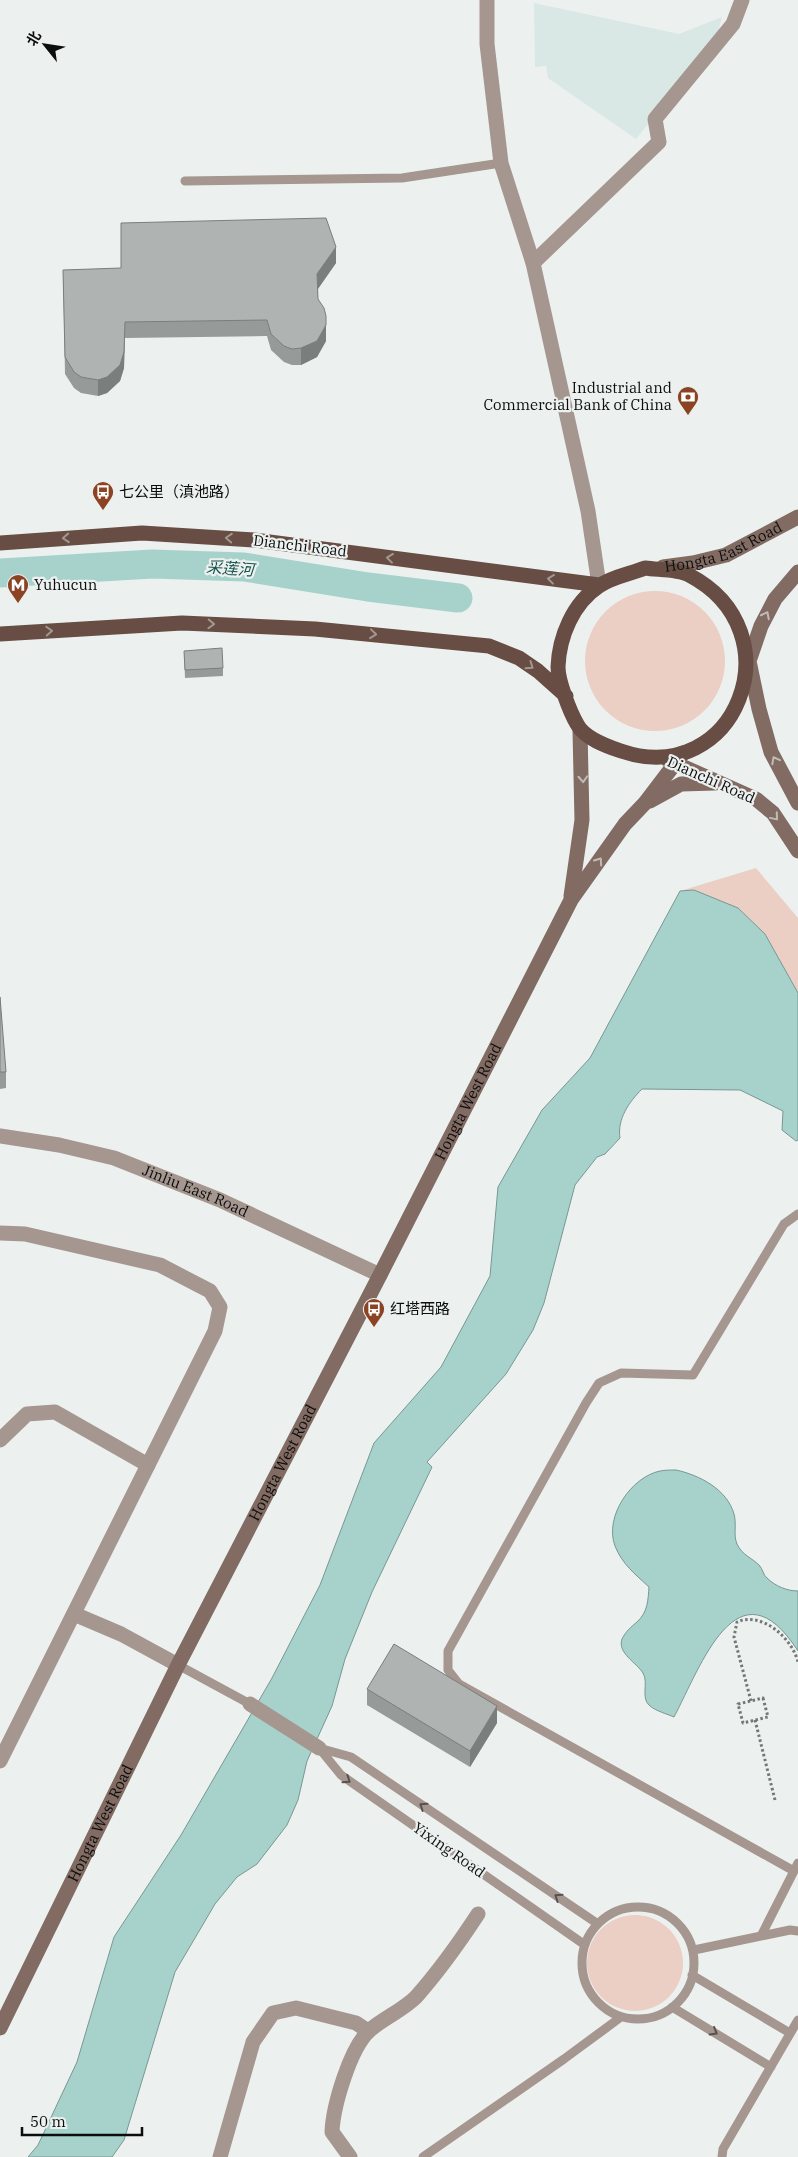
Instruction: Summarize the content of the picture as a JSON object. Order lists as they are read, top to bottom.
{
  "streets": {
    "main road": ["Dianchi Road"],
    "street": [
      "Hongta East Road",
      "Hongta West Road",
      "Jinliu East Road",
      "Yixing Road"
    ]
  },
  "crossings": [
    ["Hongta West Road", "Jinliu East Road"],
    ["Hongta West Road", "Yixing Road"]
  ],
  "water": ["采莲河"],
  "places": {
    "bank": ["Industrial and Commercial Bank of China"],
    "bus stop": ["七公里（滇池路）", "红塔西路"],
    "metro station": ["Yuhucun"]
  },
  "scale_bar": "50 m",
  "north": "top left"
}
